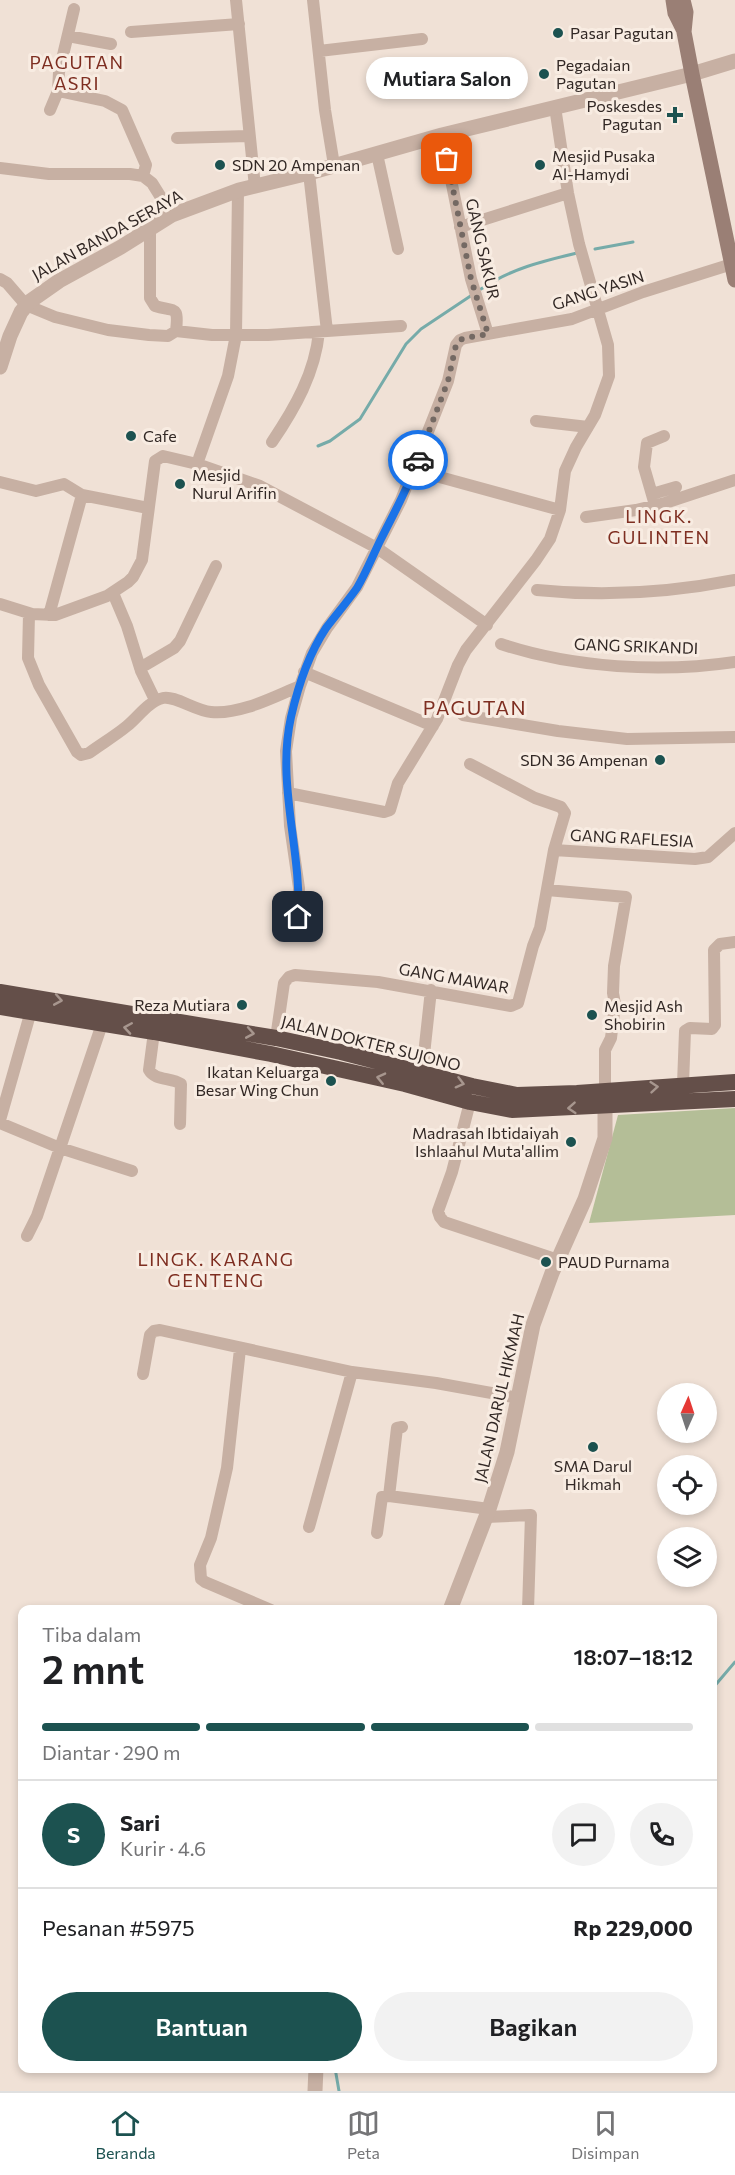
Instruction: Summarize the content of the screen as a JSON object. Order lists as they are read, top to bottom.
{
  "streets": {
    "highway": ["JALAN DOKTER SUJONO"],
    "street": [
      "JALAN BANDA SERAYA",
      "GANG SAKUR",
      "GANG YASIN",
      "GANG SRIKANDI",
      "GANG RAFLESIA",
      "GANG MAWAR",
      "JALAN DARUL HIKMAH"
    ]
  },
  "crossings": [
    ["JALAN BANDA SERAYA", "GANG SAKUR"],
    ["GANG SAKUR", "GANG YASIN"],
    ["GANG RAFLESIA", "GANG MAWAR"],
    ["GANG MAWAR", "JALAN DOKTER SUJONO"],
    ["JALAN DOKTER SUJONO", "JALAN DARUL HIKMAH"]
  ],
  "districts": [
    "PAGUTAN ASRI",
    "LINGK. GULINTEN",
    "PAGUTAN",
    "LINGK. KARANG GENTENG"
  ],
  "places": {
    "other": [
      "Pasar Pagutan",
      "Pegadaian Pagutan",
      "Mutiara Salon",
      "SDN 20 Ampenan",
      "Mesjid Pusaka Al-Hamydi",
      "Cafe",
      "Mesjid Nurul Arifin",
      "SDN 36 Ampenan",
      "Reza Mutiara",
      "Mesjid Ash Shobirin",
      "Ikatan Keluarga Besar Wing Chun",
      "Madrasah Ibtidaiyah Ishlaahul Muta'allim",
      "PAUD Purnama",
      "SMA Darul Hikmah"
    ],
    "health": ["Poskesdes Pagutan"]
  },
  "north": "top",
  "page": {
    "bubble": "Mutiara Salon",
    "heading": ["2 mnt", "Tiba dalam", "18:07–18:12"],
    "panel": [
      "Sari",
      "Kurir · 4.6",
      "Pesanan #5975",
      "Rp 229,000"
    ],
    "bar": "Diantar · 290 m",
    "round": "S",
    "buttons": ["Bantuan", "Bagikan"],
    "tabs": ["Beranda", "Peta", "Disimpan"]
  }
}
